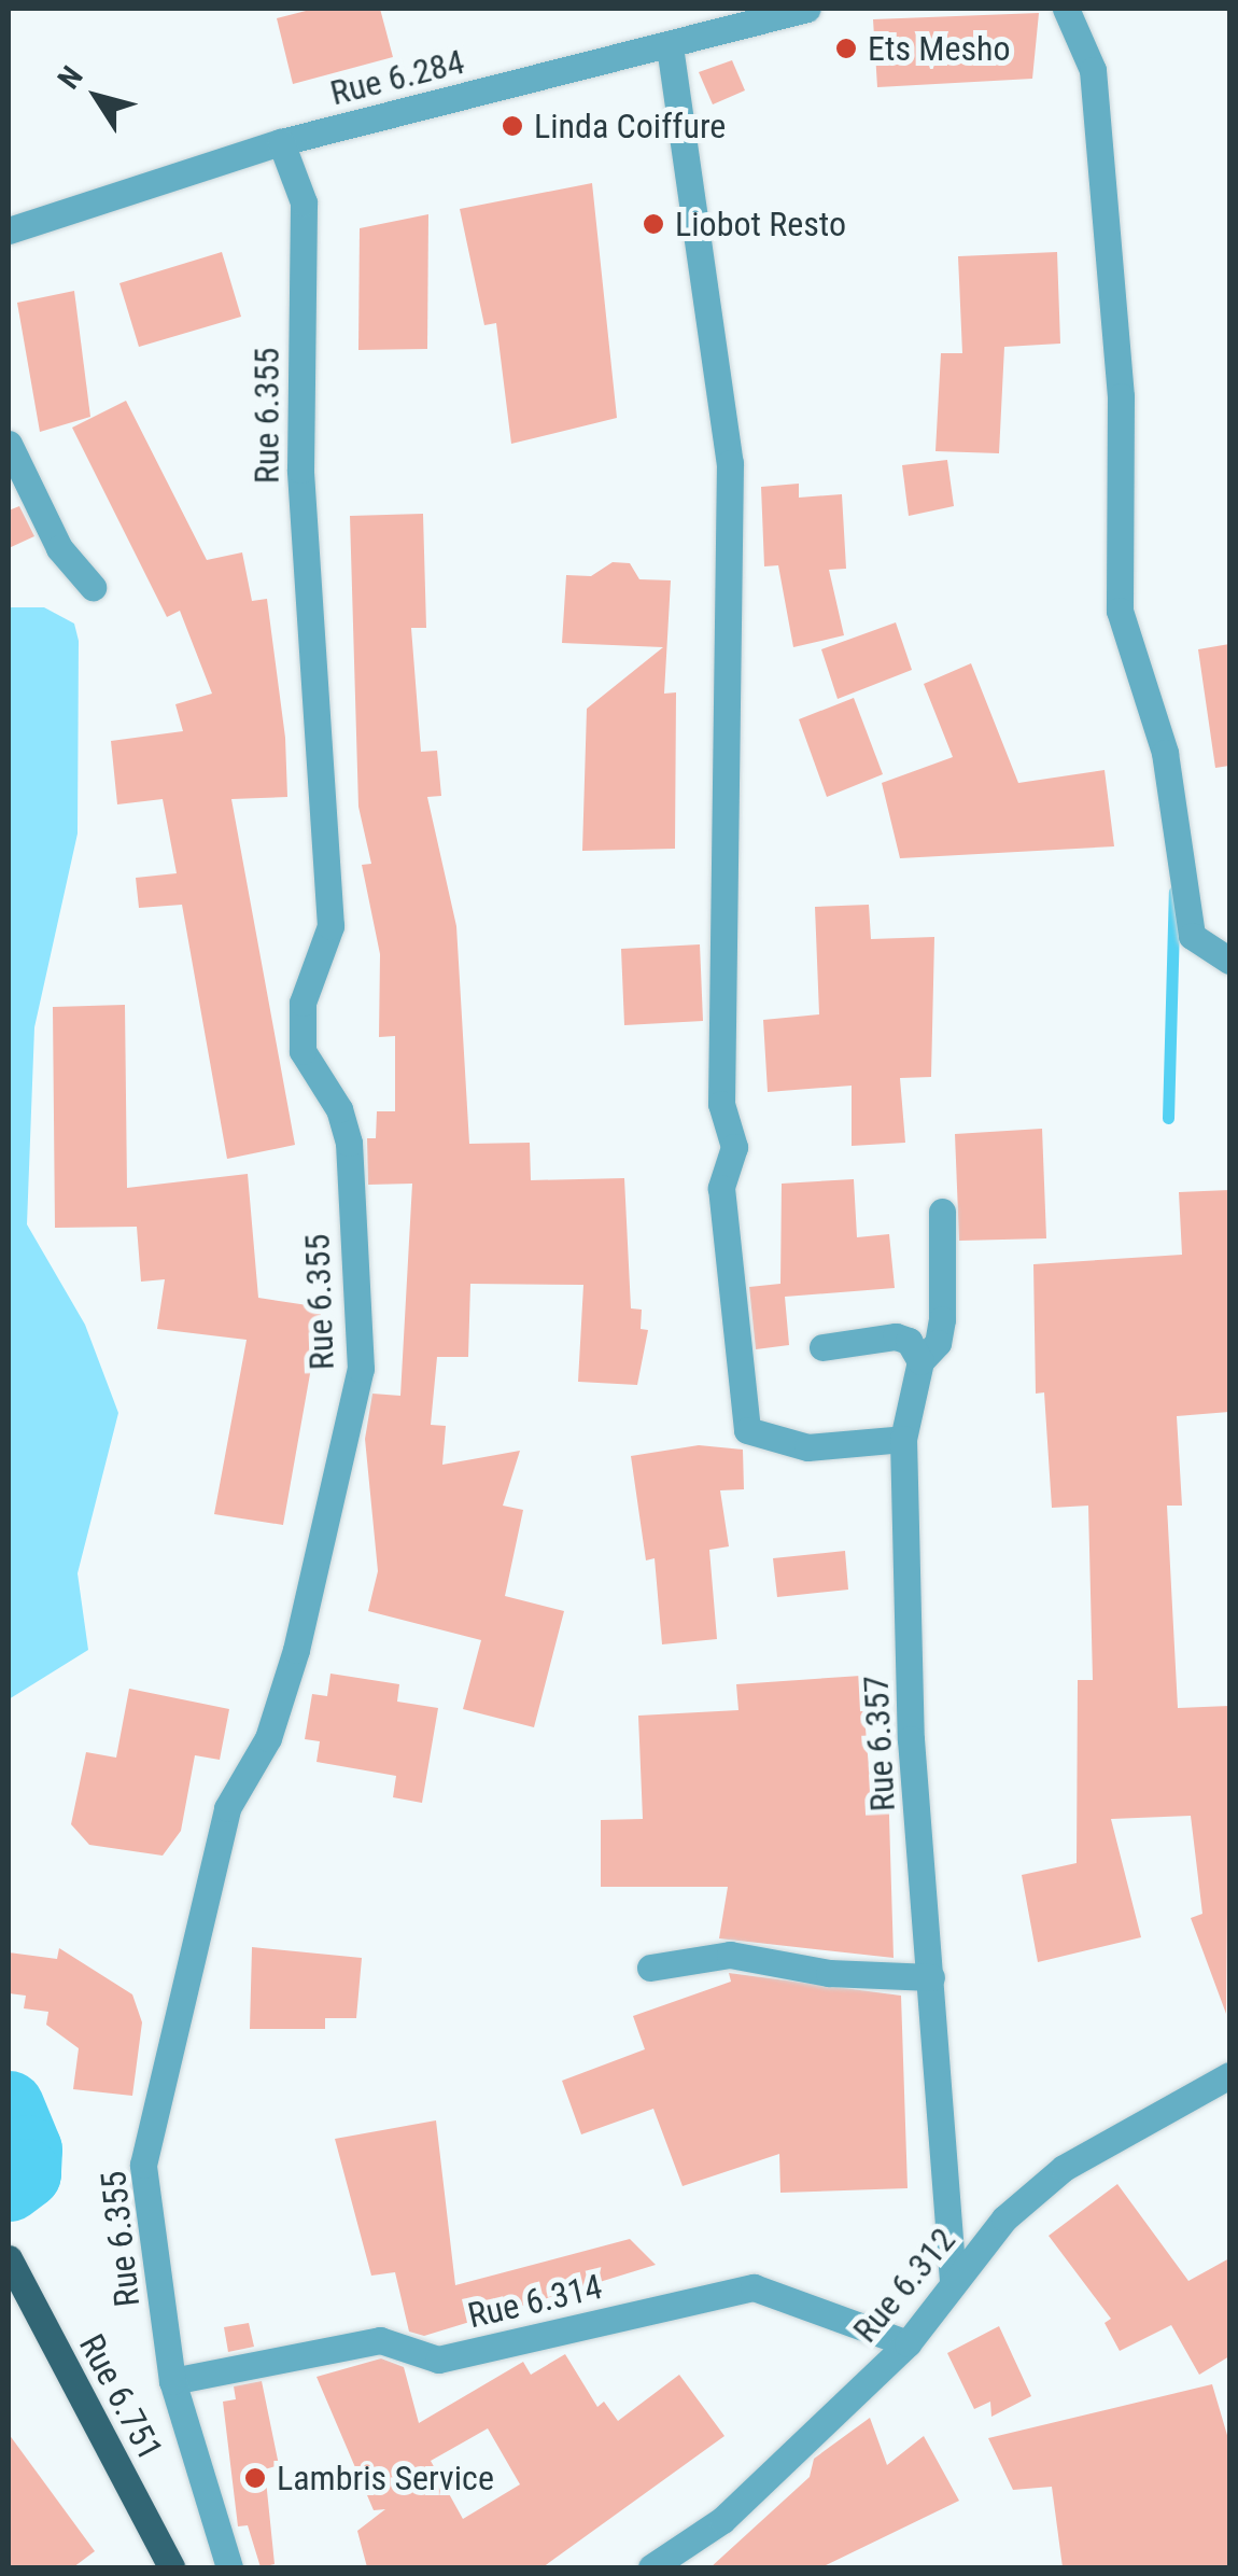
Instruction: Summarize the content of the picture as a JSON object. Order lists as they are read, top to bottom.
{
  "streets": {
    "main road": ["Rue 6.751"],
    "street": [
      "Rue 6.284",
      "Rue 6.355",
      "Rue 6.357",
      "Rue 6.312",
      "Rue 6.314"
    ]
  },
  "crossings": [
    ["Rue 6.284", "Rue 6.355"],
    ["Rue 6.355", "Rue 6.314"],
    ["Rue 6.357", "Rue 6.312"],
    ["Rue 6.312", "Rue 6.314"]
  ],
  "places": [
    "Ets Mesho",
    "Linda Coiffure",
    "Liobot Resto",
    "Lambris Service"
  ],
  "north": "top left"
}
